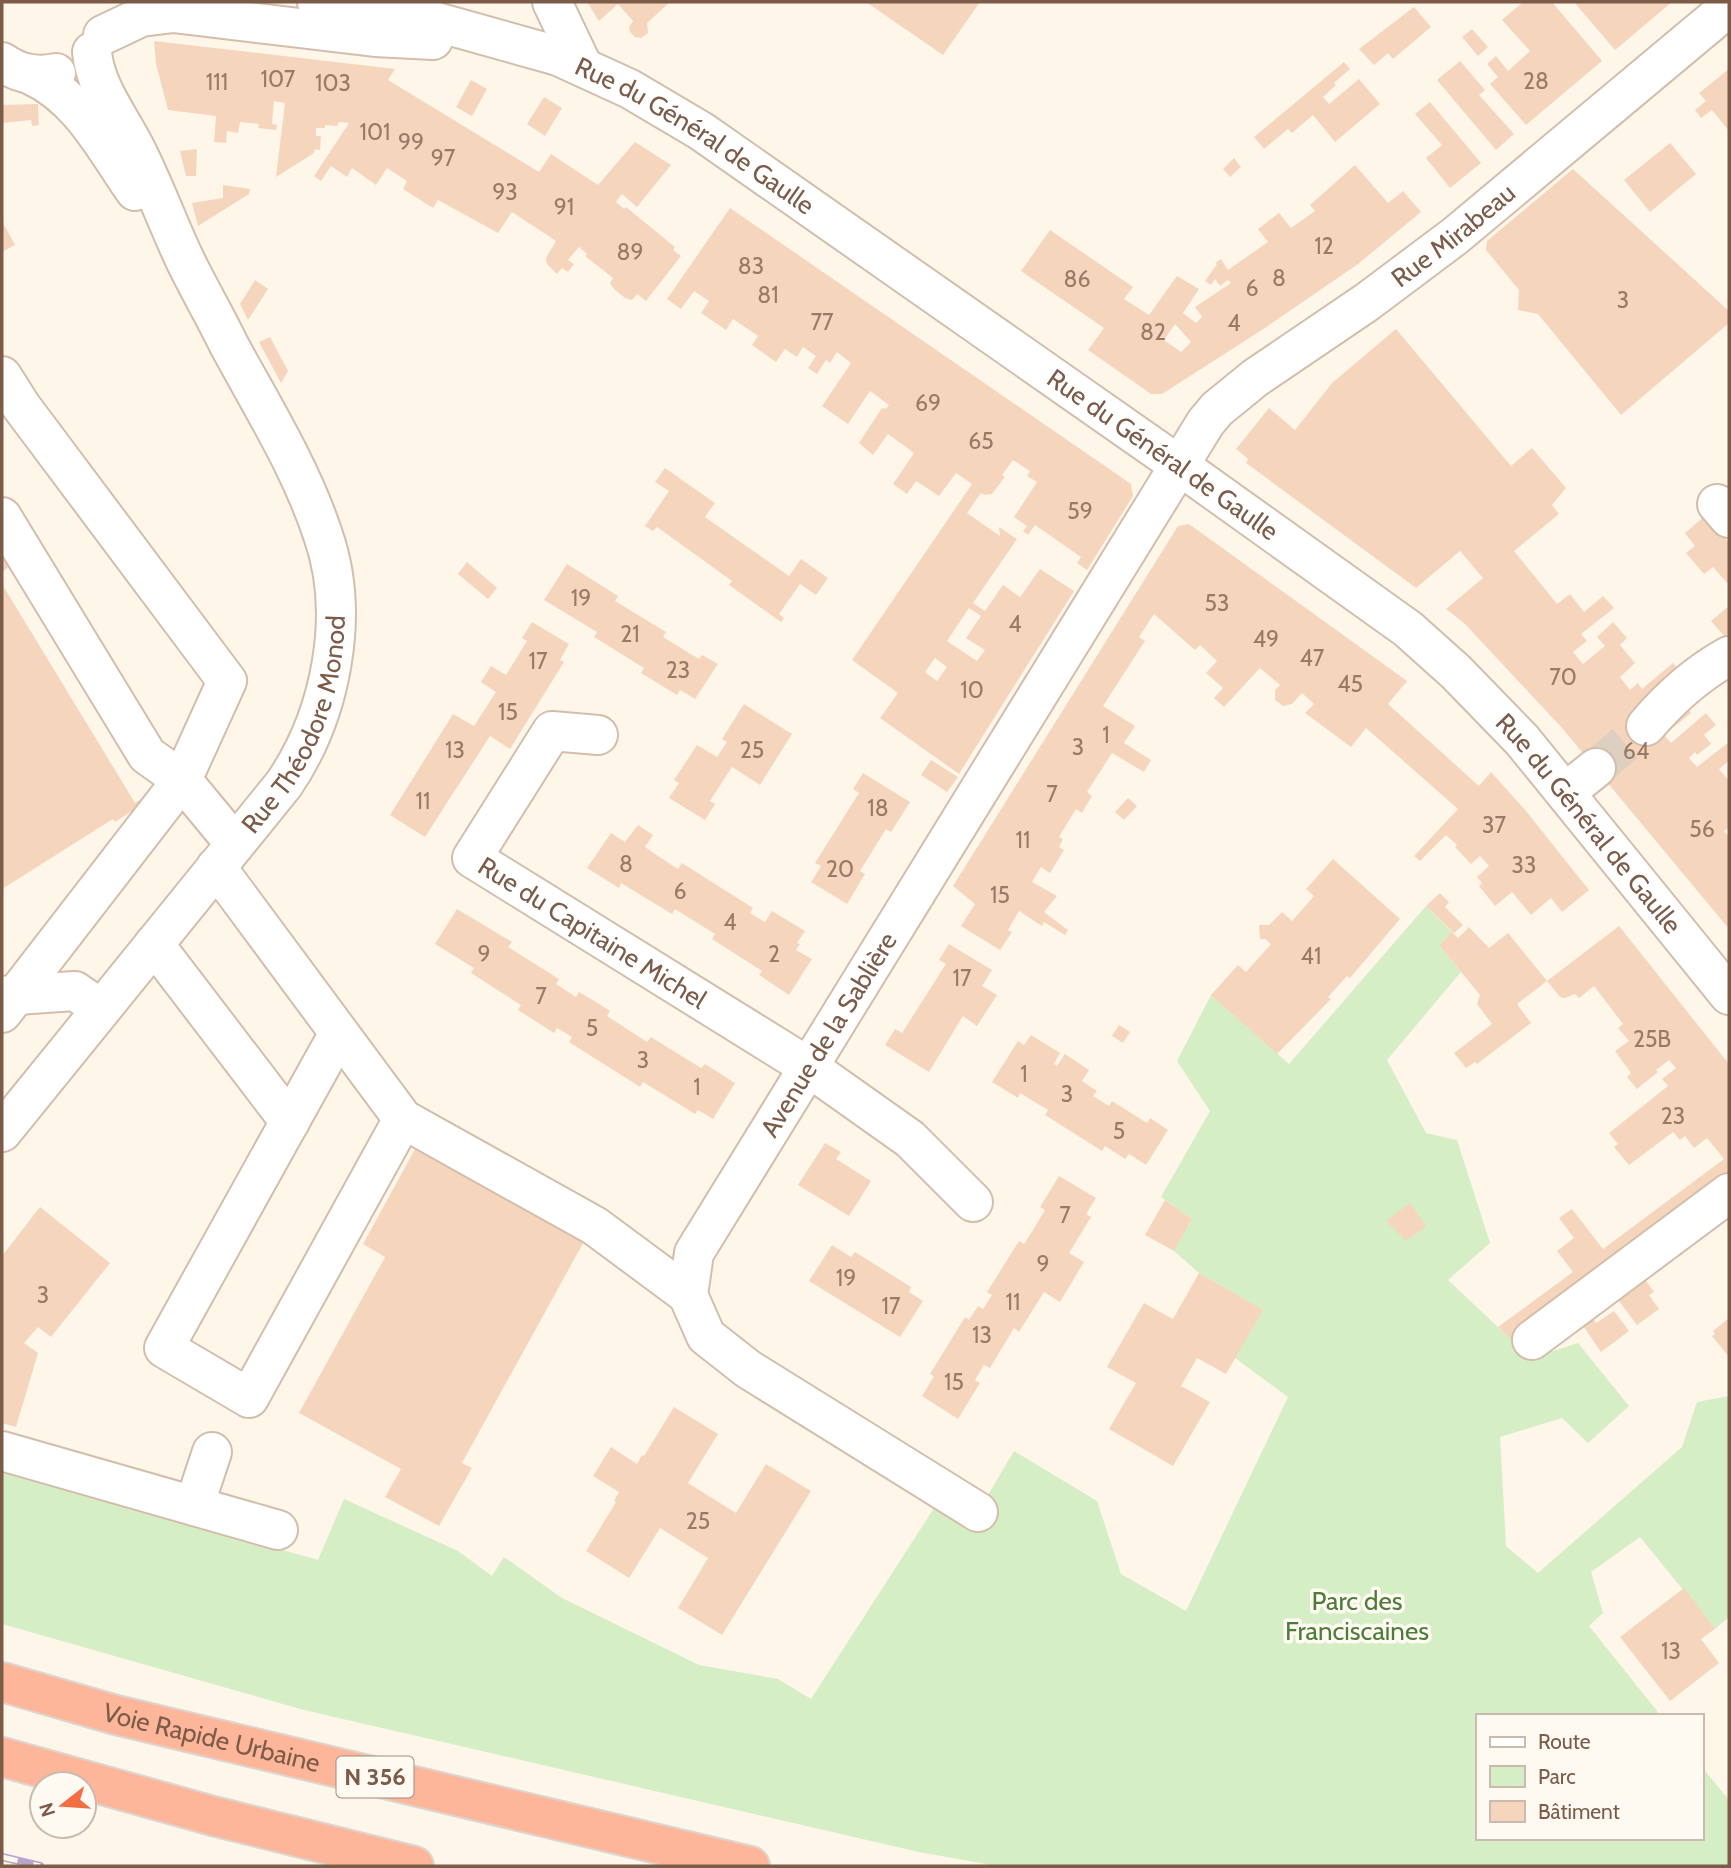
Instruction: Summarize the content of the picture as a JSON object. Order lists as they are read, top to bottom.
{
  "streets": {
    "highway": ["Voie Rapide Urbaine", "N 356"],
    "street": [
      "Rue du Général de Gaulle",
      "Rue Mirabeau",
      "Rue Théodore Monod",
      "Rue du Capitaine Michel",
      "Avenue de la Sablière"
    ]
  },
  "crossings": [
    ["Rue du Général de Gaulle", "Rue Mirabeau"],
    ["Rue du Général de Gaulle", "Rue Théodore Monod"],
    ["Rue du Général de Gaulle", "Avenue de la Sablière"],
    ["Rue Mirabeau", "Avenue de la Sablière"],
    ["Rue du Capitaine Michel", "Avenue de la Sablière"]
  ],
  "parks": ["Parc des Franciscaines"],
  "house_numbers": [
    "107",
    "28",
    "111",
    "103",
    "101",
    "99",
    "97",
    "93",
    "91",
    "12",
    "89",
    "83",
    "8",
    "86",
    "6",
    "81",
    "3",
    "77",
    "4",
    "82",
    "69",
    "65",
    "59",
    "19",
    "53",
    "4",
    "21",
    "49",
    "47",
    "17",
    "23",
    "70",
    "45",
    "10",
    "15",
    "1",
    "3",
    "13",
    "25",
    "64",
    "7",
    "11",
    "18",
    "37",
    "56",
    "11",
    "8",
    "33",
    "20",
    "6",
    "15",
    "4",
    "9",
    "2",
    "41",
    "17",
    "7",
    "5",
    "25B",
    "3",
    "1",
    "1",
    "3",
    "23",
    "5",
    "7",
    "9",
    "19",
    "3",
    "11",
    "17",
    "13",
    "15",
    "25",
    "13"
  ],
  "legend": ["Route", "Parc", "Bâtiment"],
  "north": "left"
}
